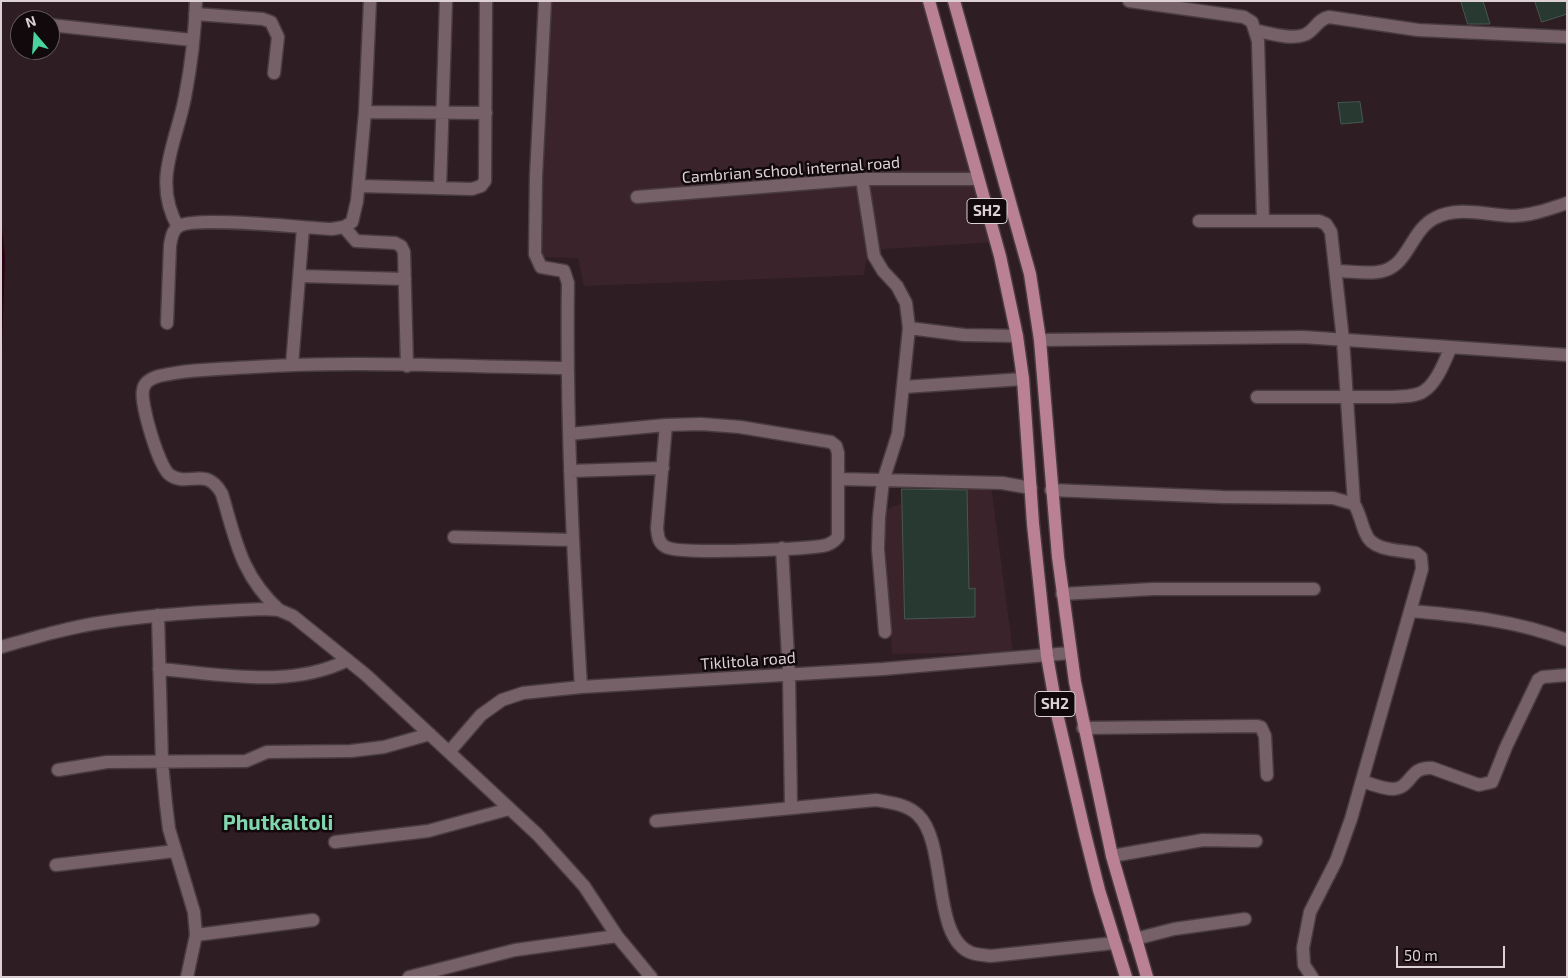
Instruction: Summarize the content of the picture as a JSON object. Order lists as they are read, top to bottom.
{
  "streets": {
    "main road": ["SH2"],
    "street": ["Cambrian school internal road", "Tiklitola road"]
  },
  "crossings": [
    ["Cambrian school internal road", "SH2"],
    ["SH2", "Tiklitola road"]
  ],
  "districts": ["Phutkaltoli"],
  "scale_bar": "50 m",
  "north": "top"
}
